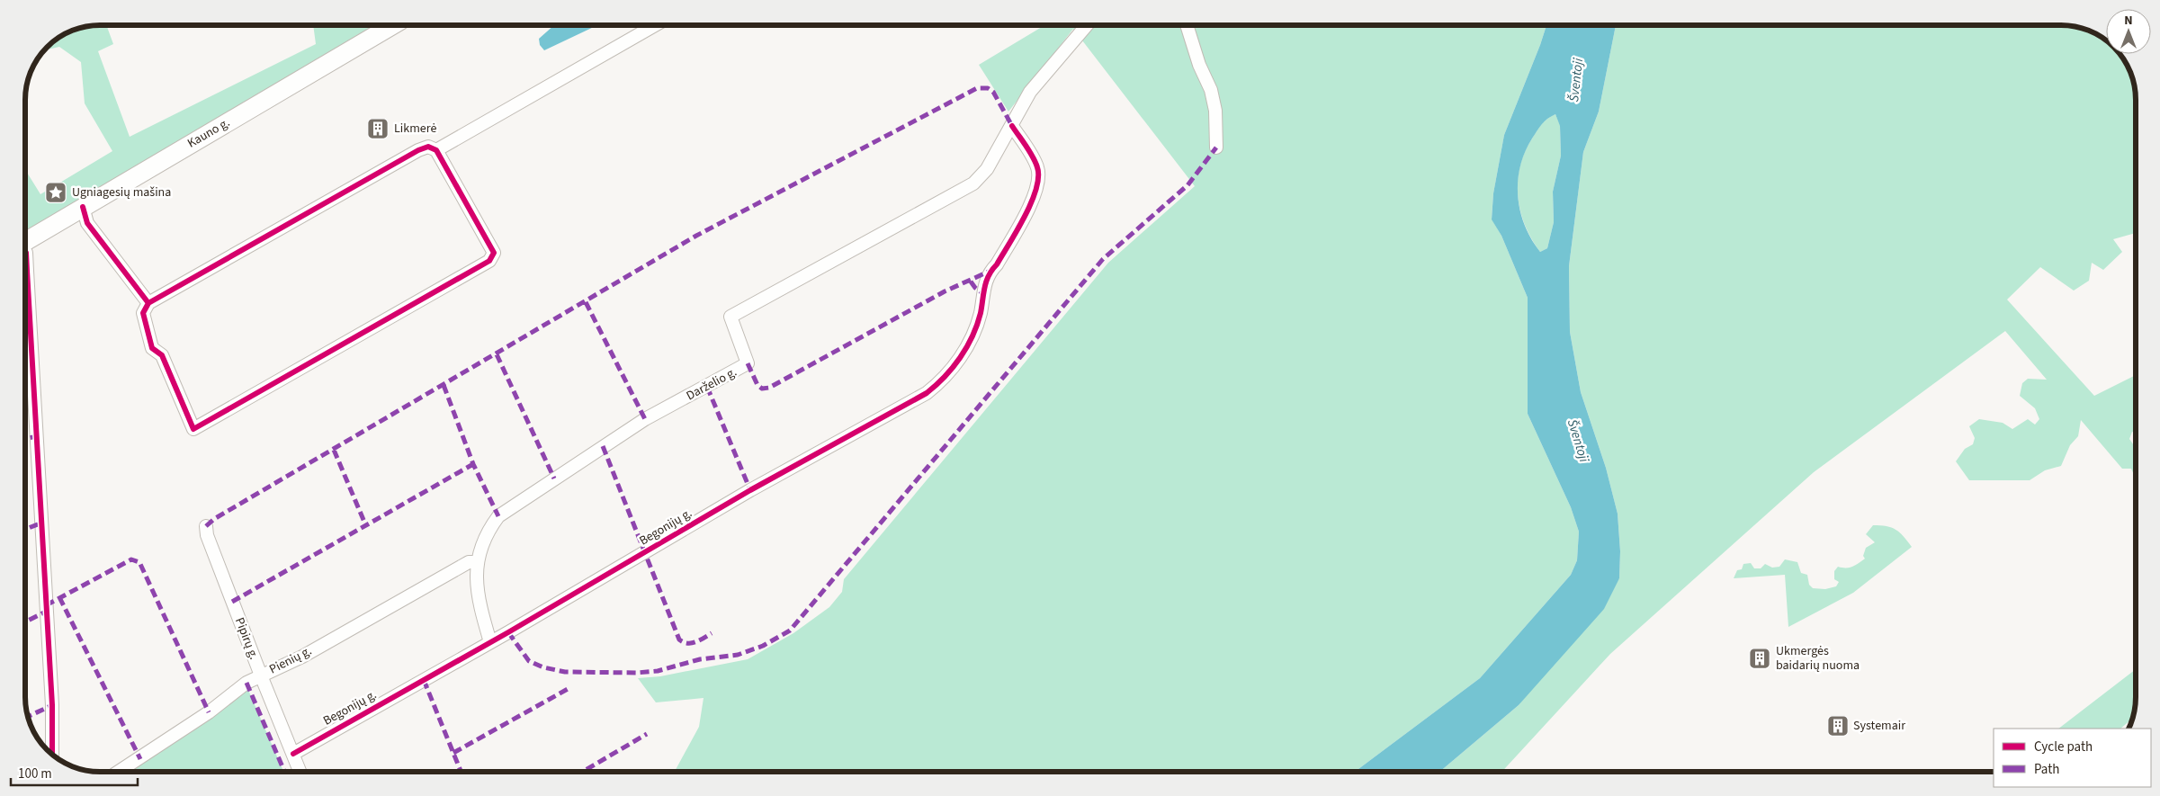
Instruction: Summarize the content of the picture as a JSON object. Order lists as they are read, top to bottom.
{
  "streets": {
    "highway": ["Kauno g."],
    "street": [
      "Darželio g.",
      "Begonijų g.",
      "Pipirų g.",
      "Pienių g."
    ]
  },
  "crossings": [
    ["Darželio g.", "Begonijų g."],
    ["Darželio g.", "Pienių g."],
    ["Begonijų g.", "Pipirų g."],
    ["Pipirų g.", "Pienių g."]
  ],
  "water": ["Šventoji"],
  "places": {
    "building": ["Likmerė", "Ukmergės baidarių nuoma", "Systemair"],
    "place": ["Ugniagesių mašina"]
  },
  "legend": ["Cycle path", "Path"],
  "scale_bar": "100 m",
  "north": "top"
}
